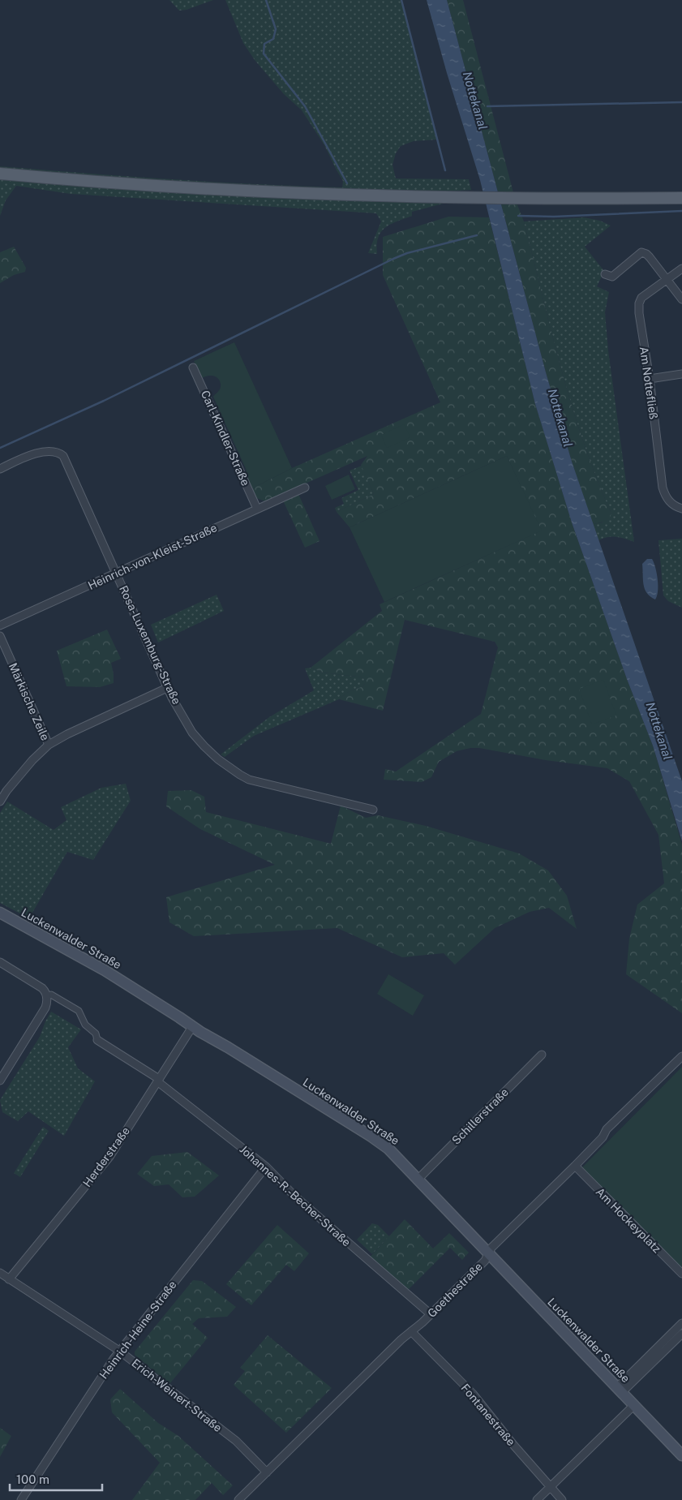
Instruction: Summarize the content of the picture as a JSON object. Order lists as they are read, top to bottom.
{
  "streets": {
    "main road": ["Luckenwalder Straße"],
    "street": [
      "Am Nottefließ",
      "Carl-Kindler-Straße",
      "Heinrich-von-Kleist-Straße",
      "Rosa-Luxemburg-Straße",
      "Märkische Zeile",
      "Schillerstraße",
      "Herderstraße",
      "Johannes-R.-Becher-Straße",
      "Am Hockeyplatz",
      "Goethestraße",
      "Heinrich-Heine-Straße",
      "Erich-Weinert-Straße",
      "Fontanestraße"
    ]
  },
  "crossings": [
    ["Carl-Kindler-Straße", "Heinrich-von-Kleist-Straße"],
    ["Heinrich-von-Kleist-Straße", "Rosa-Luxemburg-Straße"],
    ["Luckenwalder Straße", "Schillerstraße"],
    ["Luckenwalder Straße", "Herderstraße"],
    ["Luckenwalder Straße", "Goethestraße"],
    ["Herderstraße", "Johannes-R.-Becher-Straße"],
    ["Herderstraße", "Erich-Weinert-Straße"],
    ["Johannes-R.-Becher-Straße", "Goethestraße"],
    ["Johannes-R.-Becher-Straße", "Heinrich-Heine-Straße"],
    ["Am Hockeyplatz", "Goethestraße"],
    ["Goethestraße", "Erich-Weinert-Straße"],
    ["Goethestraße", "Fontanestraße"],
    ["Heinrich-Heine-Straße", "Erich-Weinert-Straße"]
  ],
  "water": ["Nottekanal"],
  "scale_bar": "100 m"
}
